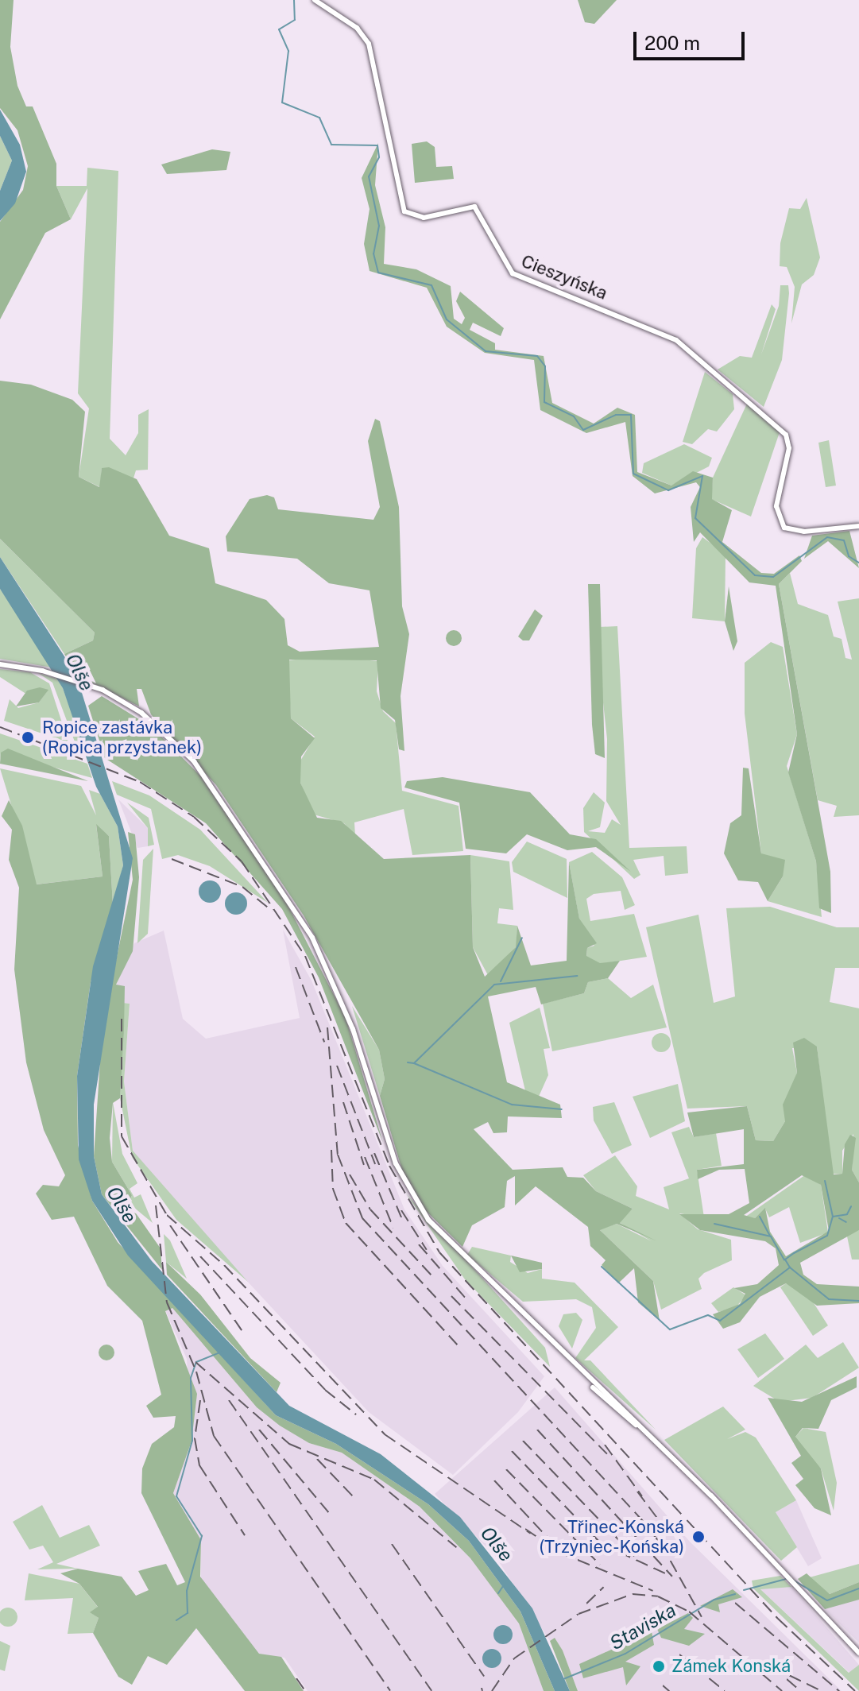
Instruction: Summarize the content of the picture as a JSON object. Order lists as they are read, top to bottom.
{
  "streets": {
    "main road": ["Cieszyńska"]
  },
  "water": ["Olše", "Staviska"],
  "places": ["Ropice zastávka (Ropica przystanek)", "Třinec-Konská (Trzyniec-Końska)", "Zámek Konská"],
  "scale_bar": "200 m"
}
